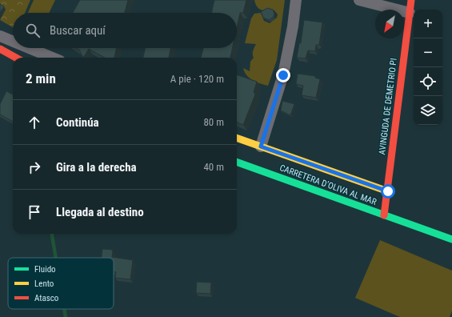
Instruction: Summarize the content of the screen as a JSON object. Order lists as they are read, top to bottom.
{
  "streets": {
    "street": ["AVINGUDA DE DEMETRIO PI", "CARRETERA D’OLIVA AL MAR"]
  },
  "crossings": [
    ["AVINGUDA DE DEMETRIO PI", "CARRETERA D’OLIVA AL MAR"]
  ],
  "legend": ["Fluido", "Lento", "Atasco"],
  "north": "bottom left",
  "page": {
    "map_buttons": ["+", "−"],
    "search": "Buscar aquí",
    "heading": ["2 min", "A pie · 120 m"],
    "list": [
      ["Continúa", "80 m"],
      ["Gira a la derecha", "40 m"],
      "Llegada al destino"
    ]
  }
}
